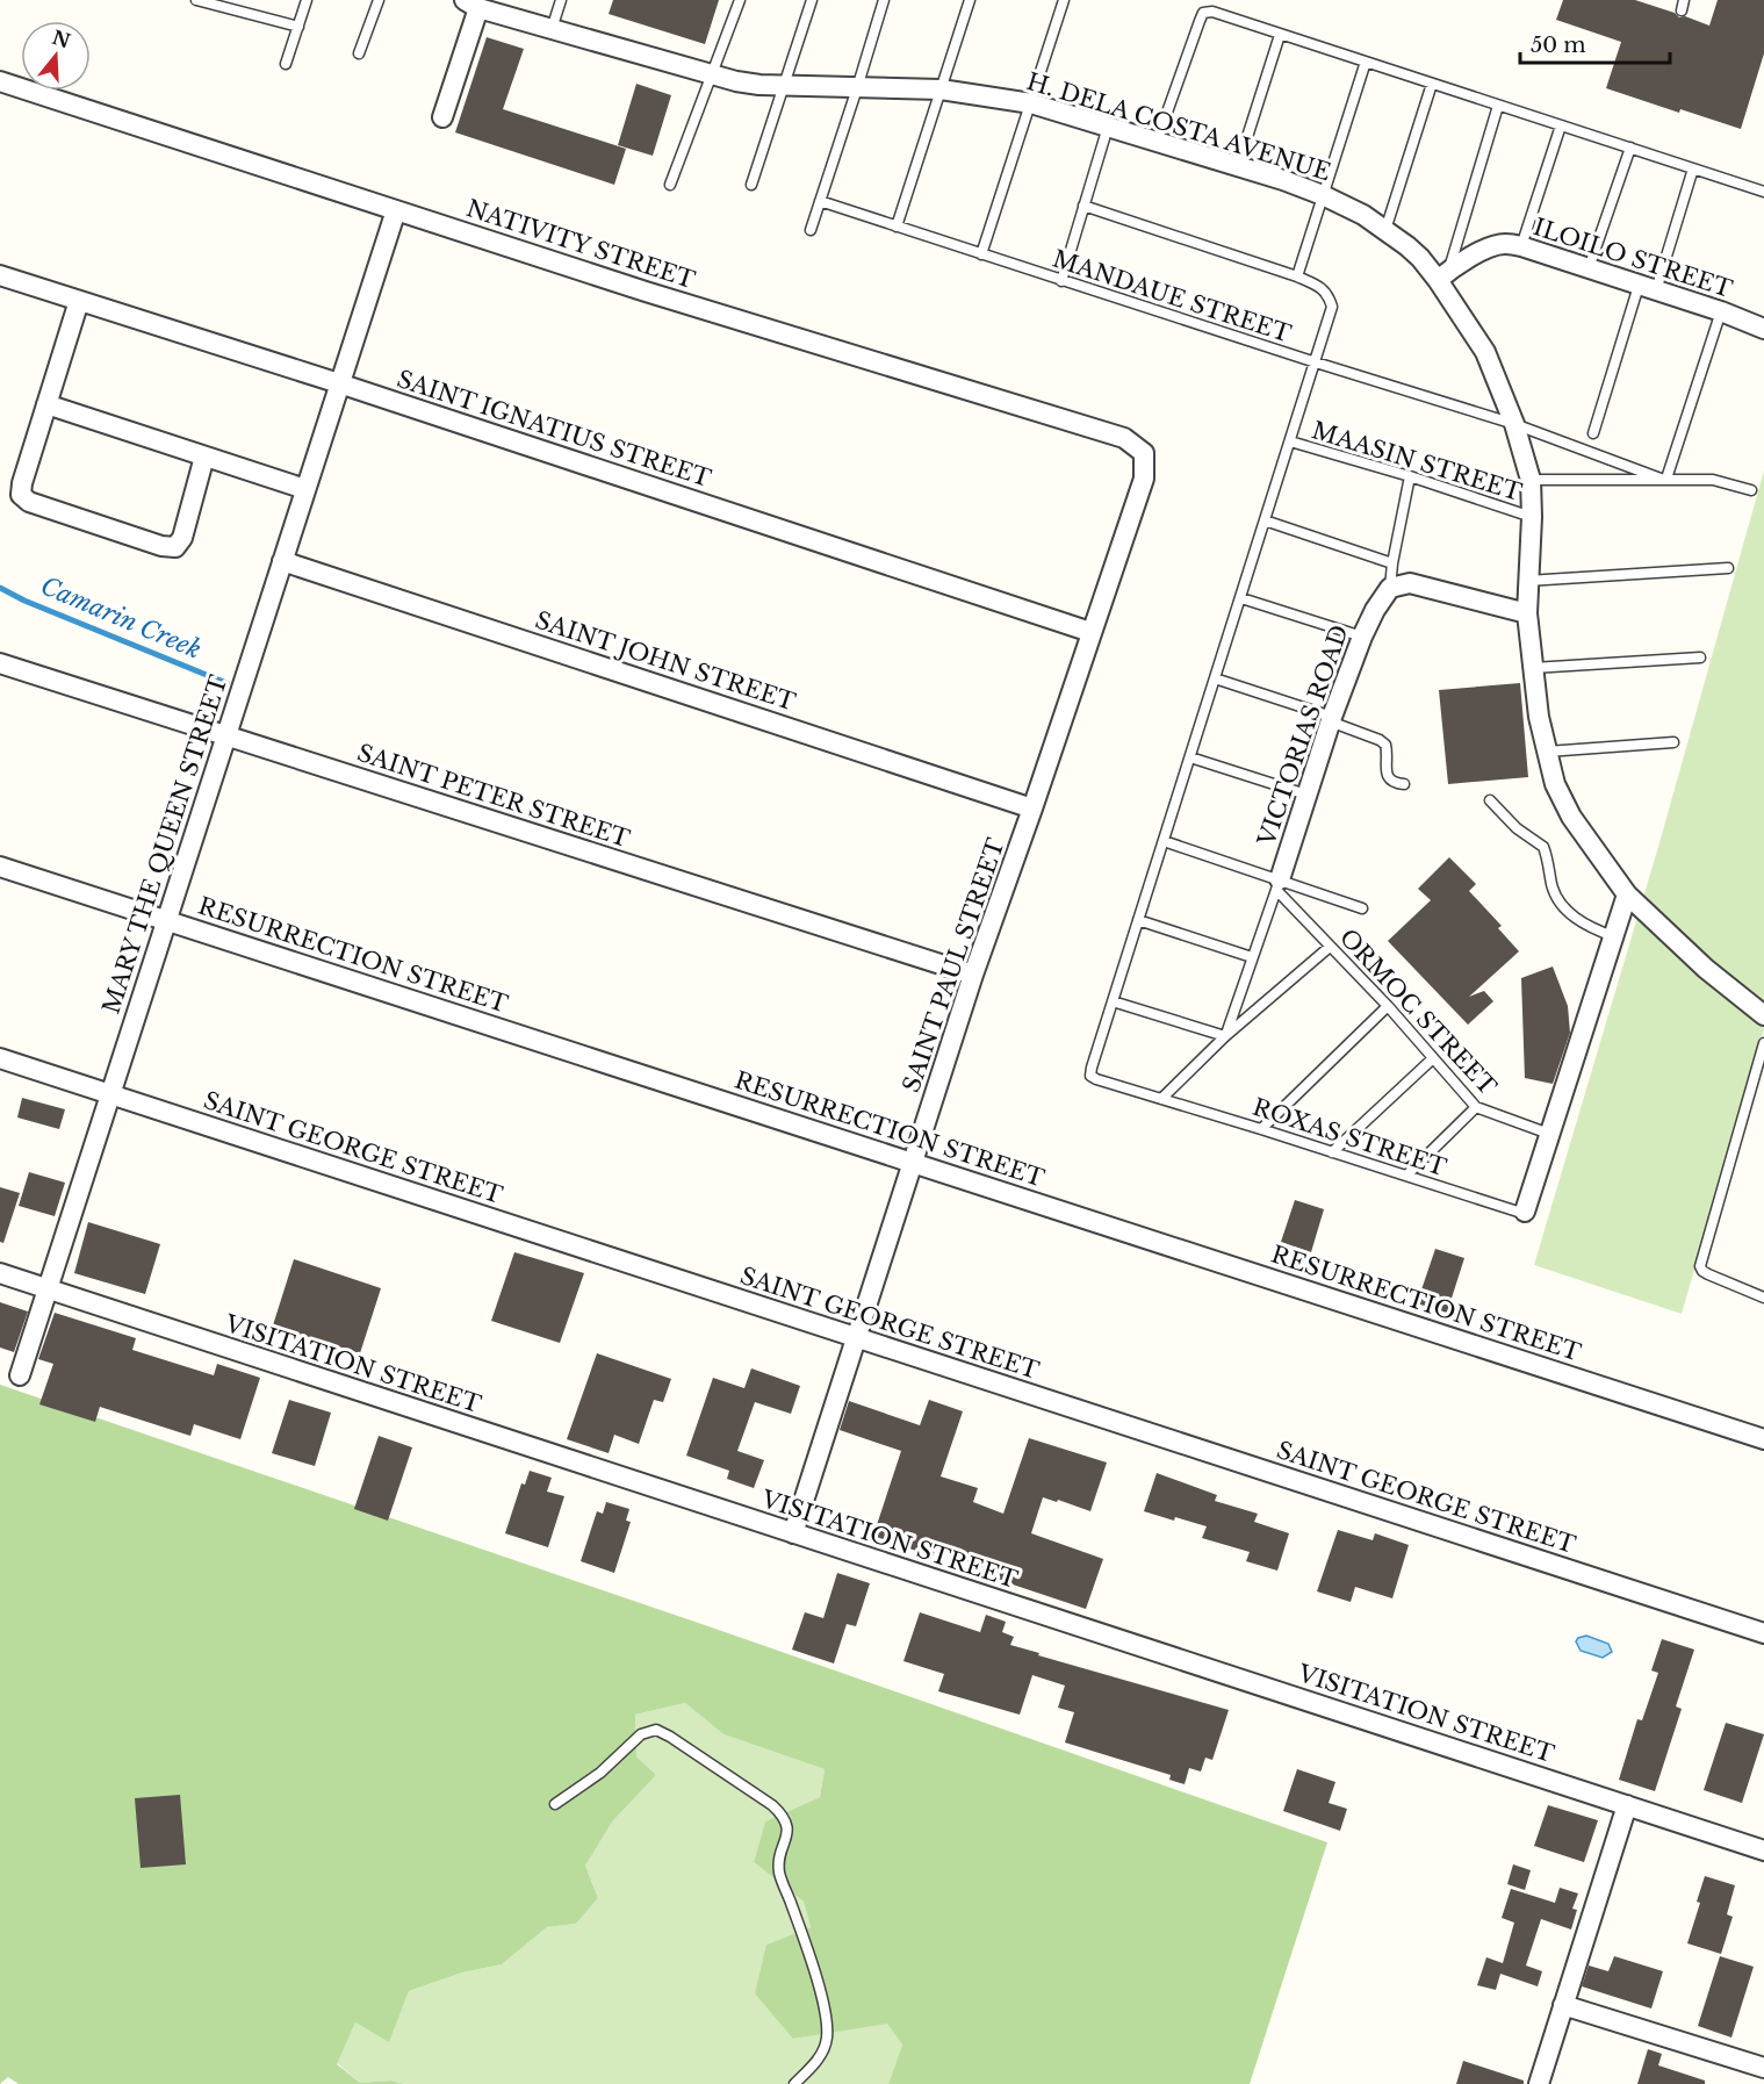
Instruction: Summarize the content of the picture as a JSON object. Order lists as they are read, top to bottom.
{
  "streets": {
    "street": [
      "H. DELA COSTA AVENUE",
      "NATIVITY STREET",
      "ILOILO STREET",
      "SAINT IGNATIUS STREET",
      "SAINT JOHN STREET",
      "VICTORIAS ROAD",
      "SAINT PETER STREET",
      "MARY THE QUEEN STREET",
      "RESURRECTION STREET",
      "SAINT PAUL STREET",
      "SAINT GEORGE STREET",
      "VISITATION STREET"
    ],
    "lane": [
      "MANDAUE STREET",
      "MAASIN STREET",
      "ORMOC STREET",
      "ROXAS STREET"
    ]
  },
  "crossings": [
    ["H. DELA COSTA AVENUE", "ILOILO STREET"],
    ["H. DELA COSTA AVENUE", "MANDAUE STREET"],
    ["H. DELA COSTA AVENUE", "MAASIN STREET"],
    ["NATIVITY STREET", "MARY THE QUEEN STREET"],
    ["NATIVITY STREET", "SAINT PAUL STREET"],
    ["SAINT IGNATIUS STREET", "MARY THE QUEEN STREET"],
    ["SAINT IGNATIUS STREET", "SAINT PAUL STREET"],
    ["SAINT JOHN STREET", "MARY THE QUEEN STREET"],
    ["SAINT JOHN STREET", "SAINT PAUL STREET"],
    ["VICTORIAS ROAD", "ORMOC STREET"],
    ["SAINT PETER STREET", "MARY THE QUEEN STREET"],
    ["SAINT PETER STREET", "SAINT PAUL STREET"],
    ["MARY THE QUEEN STREET", "RESURRECTION STREET"],
    ["MARY THE QUEEN STREET", "SAINT GEORGE STREET"],
    ["MARY THE QUEEN STREET", "VISITATION STREET"],
    ["RESURRECTION STREET", "SAINT PAUL STREET"],
    ["SAINT PAUL STREET", "SAINT GEORGE STREET"],
    ["SAINT PAUL STREET", "VISITATION STREET"]
  ],
  "water": ["Camarin Creek"],
  "scale_bar": "50 m",
  "north": "top"
}
